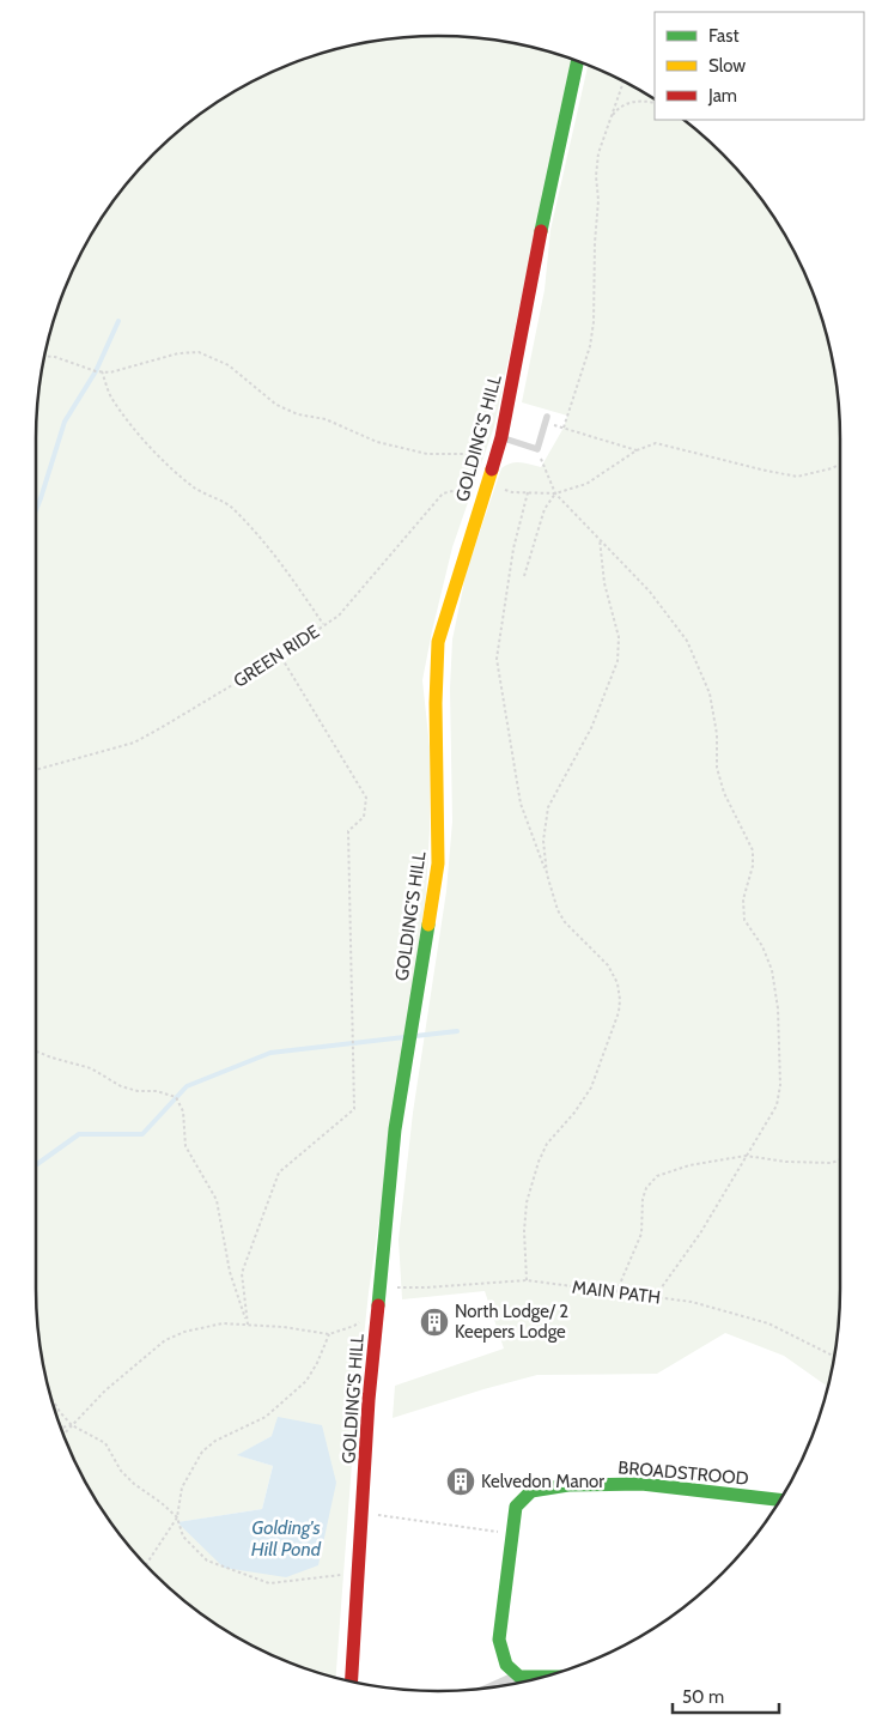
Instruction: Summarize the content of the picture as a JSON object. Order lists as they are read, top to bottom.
{
  "streets": {
    "main road": ["GOLDING'S HILL", "BROADSTROOD"],
    "path": ["GREEN RIDE", "MAIN PATH"]
  },
  "crossings": [
    ["GOLDING'S HILL", "GREEN RIDE"],
    ["GOLDING'S HILL", "MAIN PATH"]
  ],
  "water": ["Golding's Hill Pond"],
  "places": {
    "building": ["North Lodge/ 2 Keepers Lodge", "Kelvedon Manor"]
  },
  "legend": ["Fast", "Slow", "Jam"],
  "scale_bar": "50 m"
}
